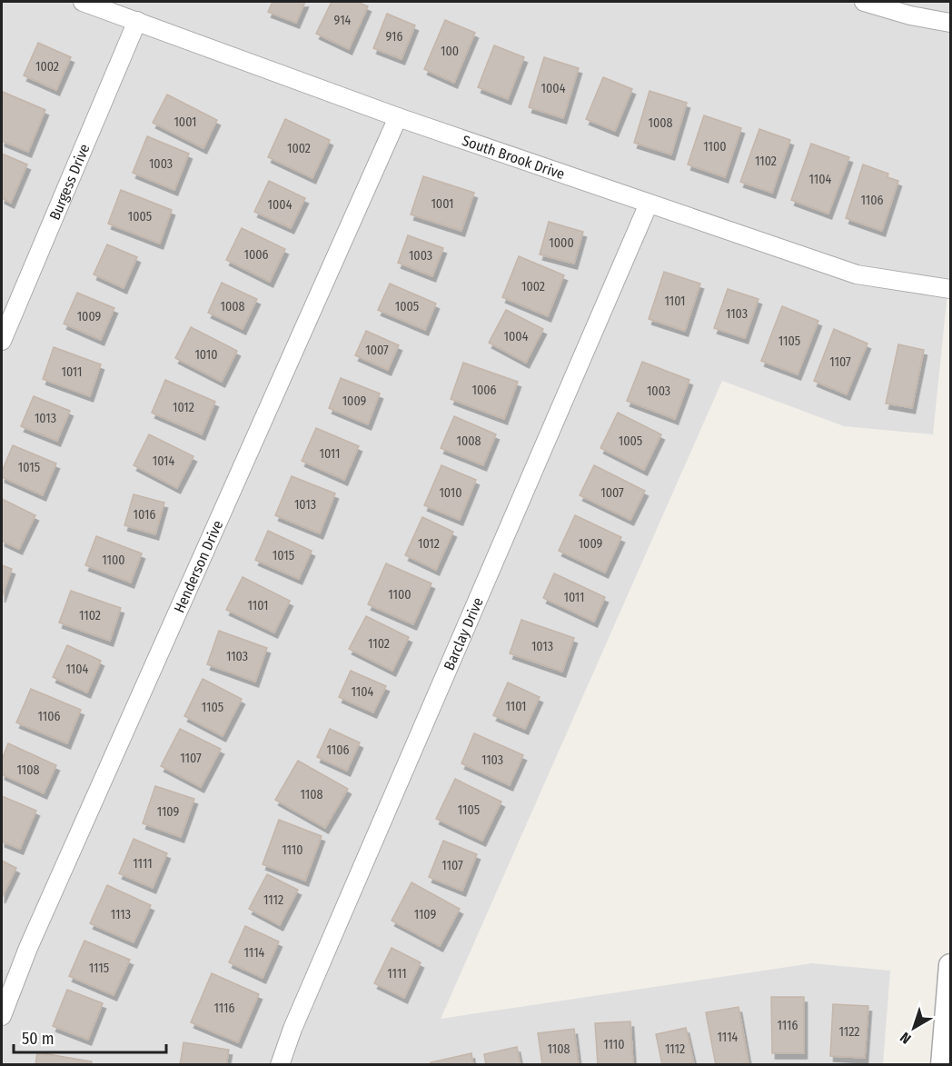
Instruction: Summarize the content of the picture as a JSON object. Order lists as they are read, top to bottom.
{
  "streets": {
    "street": [
      "South Brook Drive",
      "Burgess Drive",
      "Henderson Drive",
      "Barclay Drive"
    ]
  },
  "crossings": [
    ["South Brook Drive", "Burgess Drive"],
    ["South Brook Drive", "Henderson Drive"],
    ["South Brook Drive", "Barclay Drive"]
  ],
  "house_numbers": [
    "914",
    "916",
    "100",
    "1002",
    "1004",
    "1001",
    "1008",
    "1100",
    "1002",
    "1102",
    "1003",
    "1104",
    "1106",
    "1001",
    "1004",
    "1005",
    "1000",
    "1006",
    "1003",
    "1002",
    "1101",
    "1008",
    "1005",
    "1103",
    "1009",
    "1004",
    "1105",
    "1007",
    "1010",
    "1107",
    "1011",
    "1006",
    "1003",
    "1009",
    "1012",
    "1013",
    "1008",
    "1005",
    "1011",
    "1014",
    "1015",
    "1010",
    "1007",
    "1013",
    "1016",
    "1012",
    "1009",
    "1015",
    "1100",
    "1100",
    "1011",
    "1101",
    "1102",
    "1102",
    "1013",
    "1103",
    "1104",
    "1104",
    "1101",
    "1105",
    "1106",
    "1106",
    "1107",
    "1103",
    "1108",
    "1108",
    "1105",
    "1109",
    "1110",
    "1111",
    "1107",
    "1112",
    "1113",
    "1109",
    "1114",
    "1115",
    "1111",
    "1116",
    "1116",
    "1122",
    "1114",
    "1110",
    "1108",
    "1112"
  ],
  "scale_bar": "50 m",
  "north": "bottom left"
}
